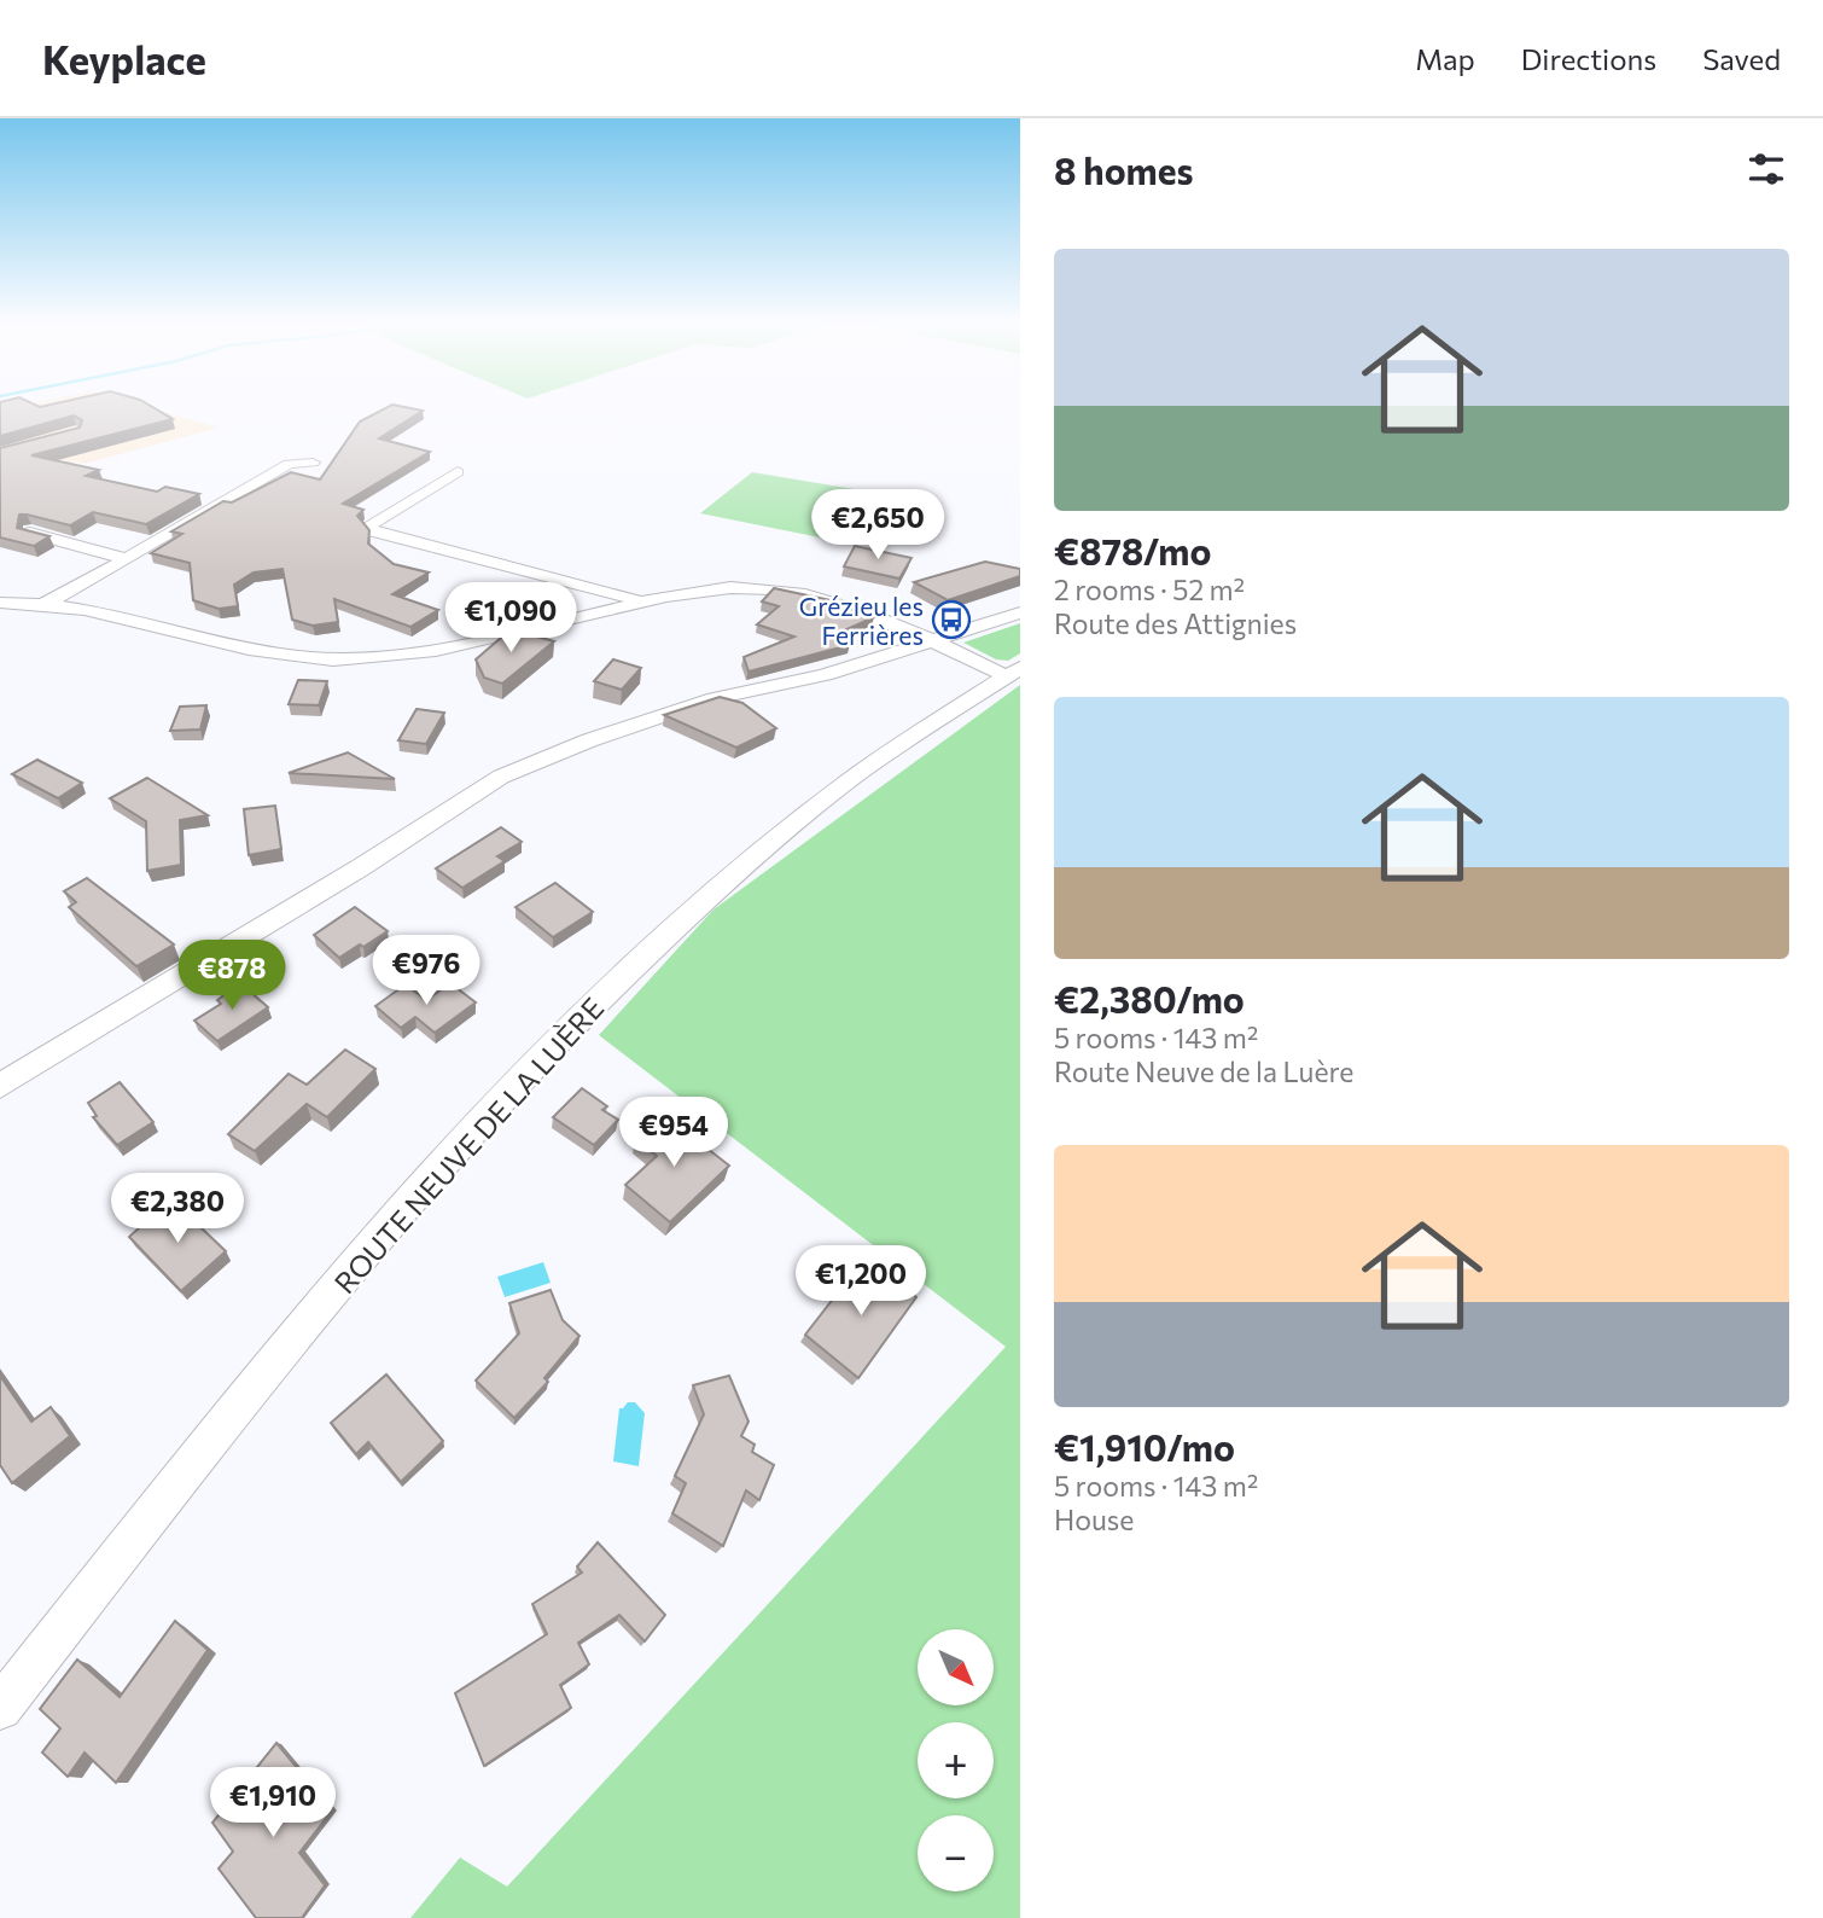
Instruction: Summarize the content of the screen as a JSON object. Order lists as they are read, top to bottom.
{
  "streets": {
    "street": ["ROUTE NEUVE DE LA LUÈRE"]
  },
  "places": {
    "bus stop": ["Grézieu les Ferrières"]
  },
  "north": "bottom right",
  "page": {
    "header": "Keyplace",
    "nav": ["Map", "Directions", "Saved"],
    "heading": "8 homes",
    "list": [
      {
        "name": "€878/mo",
        "note": "2 rooms · 52 m² · Route des Attignies"
      },
      {
        "name": "€2,380/mo",
        "note": "5 rooms · 143 m² · Route Neuve de la Luère"
      },
      {
        "name": "€1,910/mo",
        "note": "5 rooms · 143 m² · House"
      }
    ],
    "price": [
      "€2,650",
      "€1,090",
      "€976",
      "€878",
      "€954",
      "€2,380",
      "€1,200",
      "€1,910"
    ],
    "map_buttons": ["+", "−"]
  }
}
